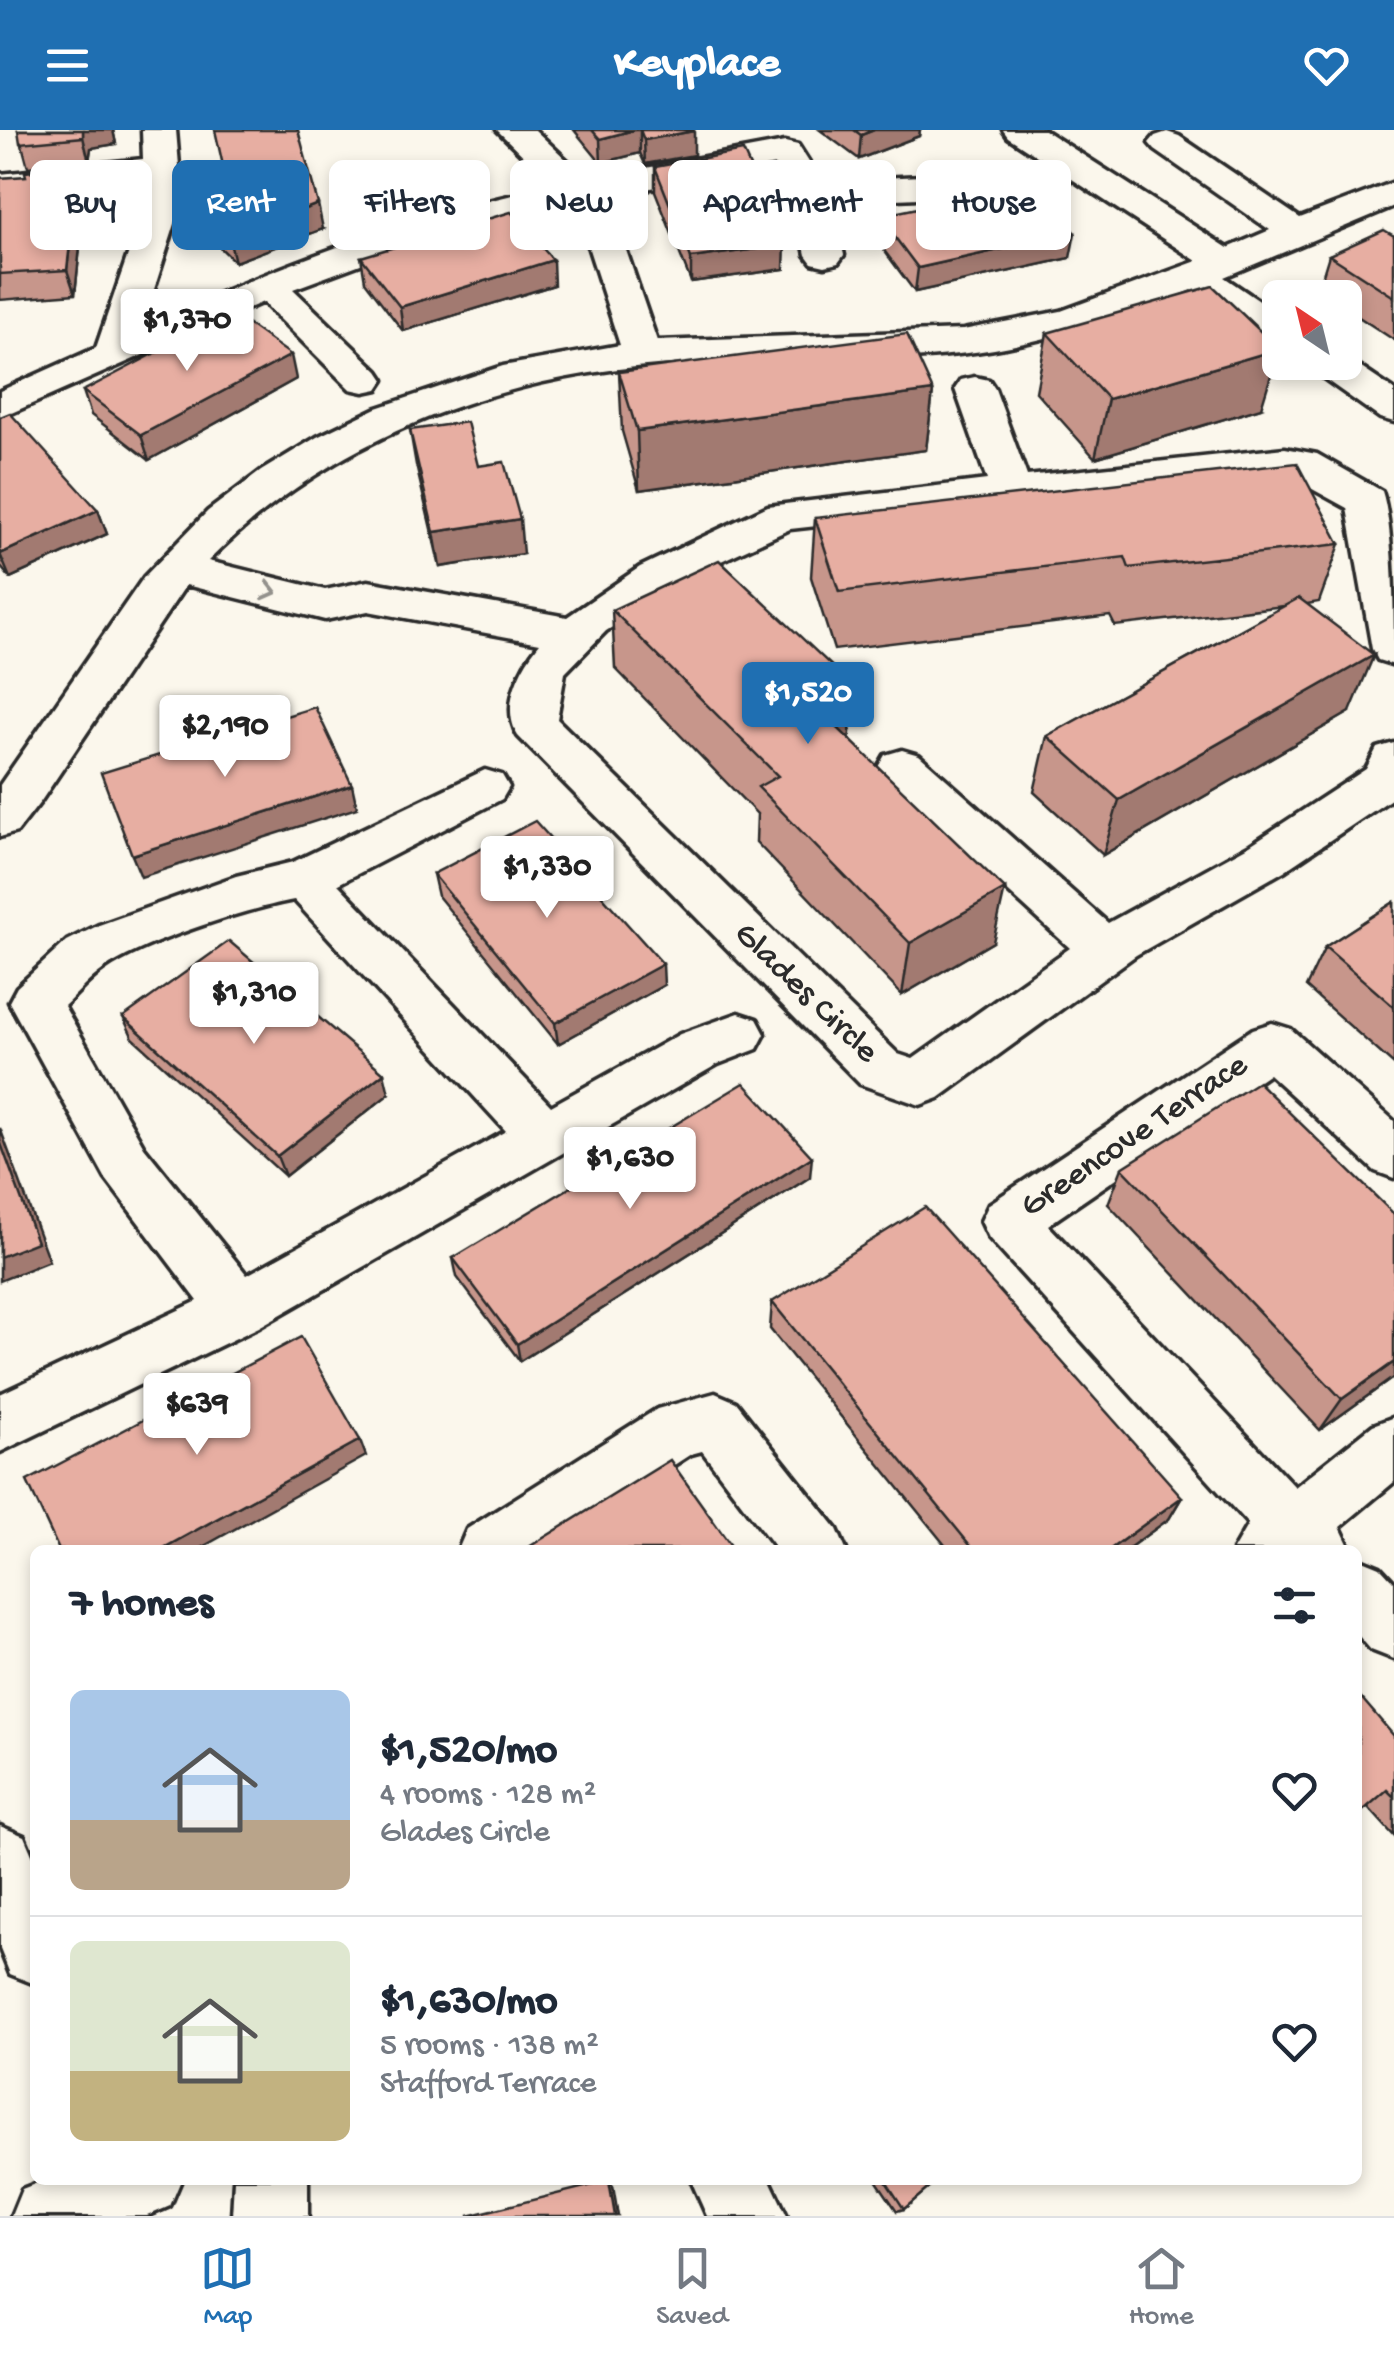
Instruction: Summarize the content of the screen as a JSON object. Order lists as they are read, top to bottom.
{
  "streets": {
    "street": ["Glades Circle", "Greencove Terrace"]
  },
  "north": "top left",
  "page": {
    "header": "Keyplace",
    "chip": [
      "Buy",
      "Rent",
      "Filters",
      "New",
      "Apartment",
      "House"
    ],
    "price": [
      "$1,370",
      "$1,520",
      "$2,190",
      "$1,330",
      "$1,310",
      "$1,630",
      "$639"
    ],
    "heading": "7 homes",
    "list": [
      {
        "name": "$1,520/mo",
        "note": "4 rooms · 128 m² · Glades Circle"
      },
      {
        "name": "$1,630/mo",
        "note": "5 rooms · 138 m² · Stafford Terrace"
      }
    ],
    "tabs": ["Map", "Saved", "Home"]
  }
}
